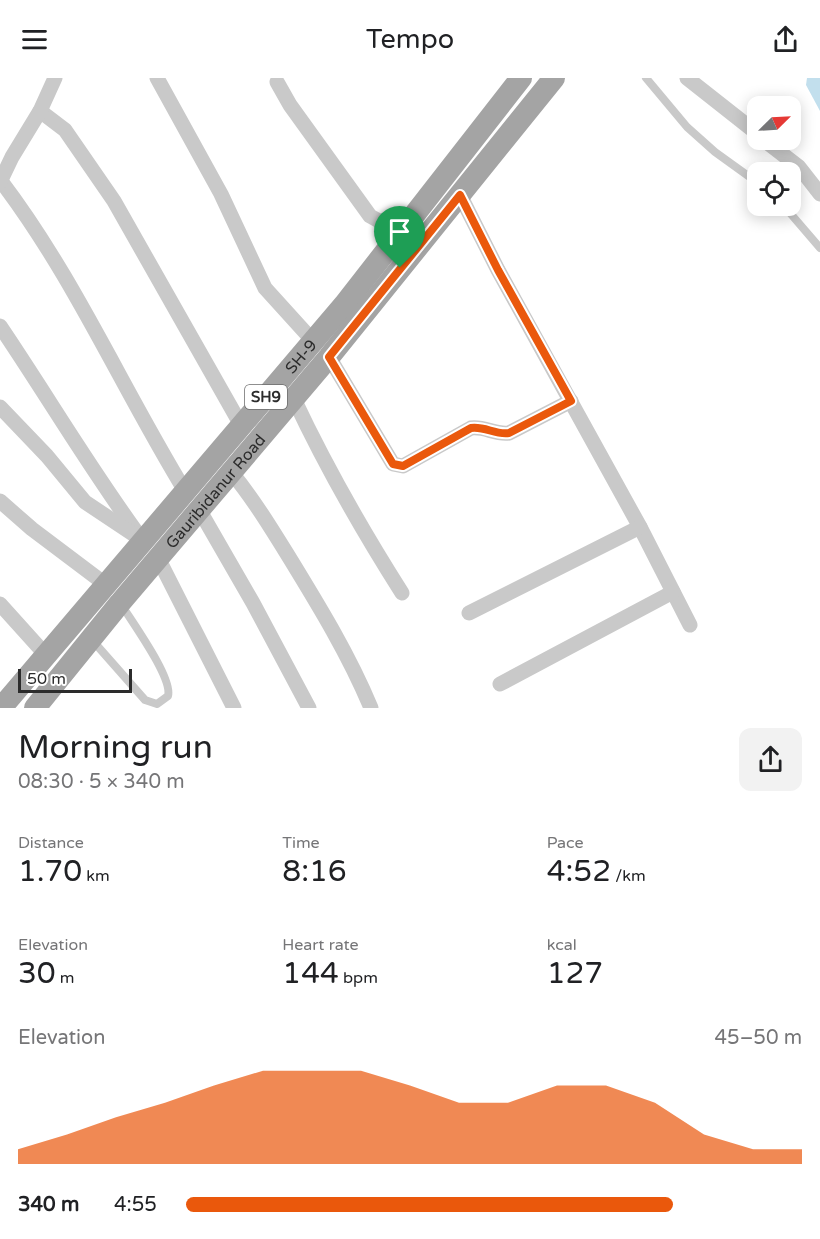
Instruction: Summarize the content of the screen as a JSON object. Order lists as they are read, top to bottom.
{
  "streets": {
    "main road": ["SH-9", "SH9", "Gauribidanur Road"]
  },
  "crossings": [
    ["SH-9", "Gauribidanur Road"]
  ],
  "scale_bar": "50 m",
  "north": "top right",
  "page": {
    "header": "Tempo",
    "scale": "50 m",
    "heading": ["Morning run", "08:30 · 5 × 340 m"],
    "stats": [
      ["Distance", "1.70 km"],
      ["Time", "8:16"],
      ["Pace", "4:52 /km"],
      ["Elevation", "30 m"],
      ["Heart rate", "144 bpm"],
      ["kcal", "127"]
    ],
    "chart": ["Elevation", "45–50 m"],
    "list": [
      {
        "name": "340 m",
        "note": "4:55"
      }
    ]
  }
}
